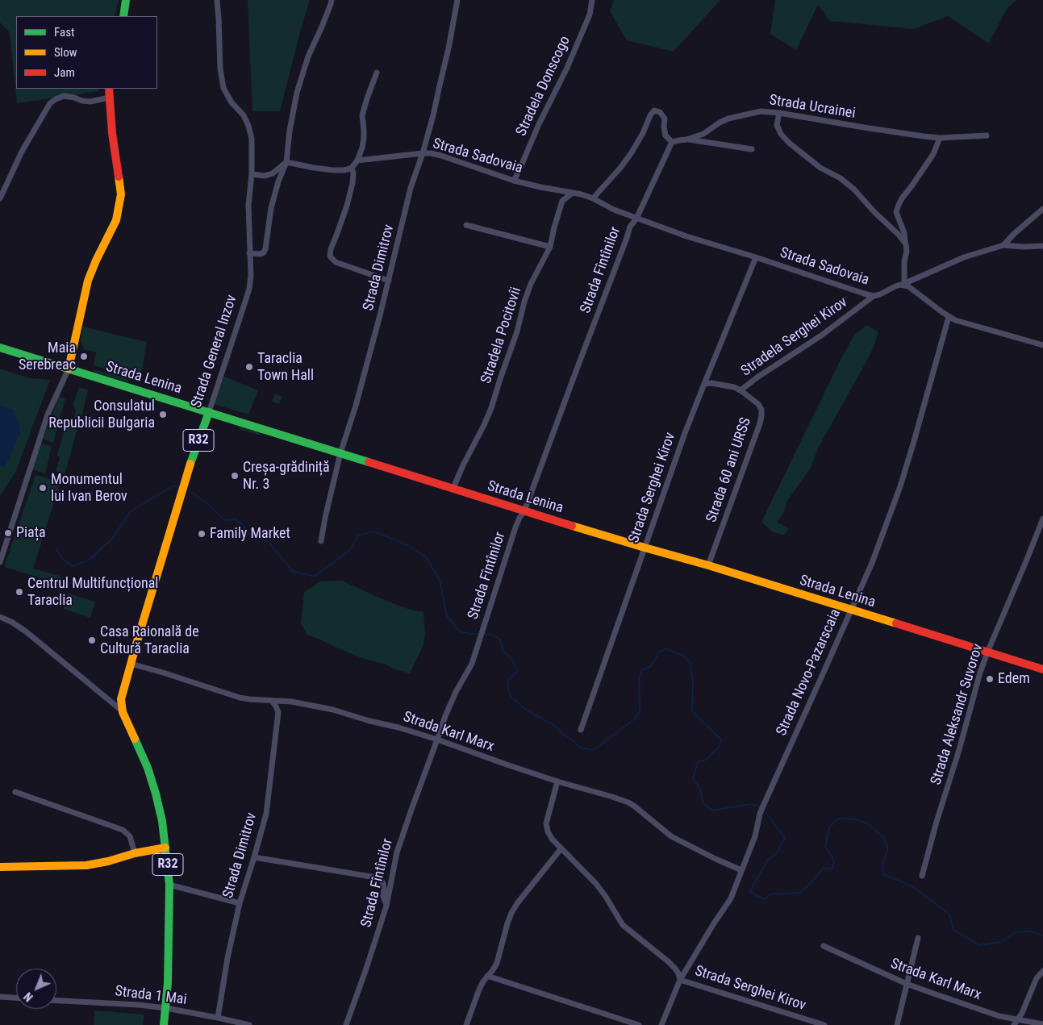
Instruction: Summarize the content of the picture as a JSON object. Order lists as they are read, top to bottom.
{
  "streets": {
    "street": [
      "Stradela Donscogo",
      "Strada Ucrainei",
      "Strada Sadovaia",
      "Strada Dimitrov",
      "Strada Fîntînilor",
      "Stradela Pocitovîi",
      "Stradela Serghei Kirov",
      "Strada General Inzov",
      "Strada Lenina",
      "R32",
      "Strada 60 ani URSS",
      "Strada Serghei Kirov",
      "Strada Novo-Pazarscaia",
      "Strada Aleksandr Suvorov",
      "Strada Karl Marx",
      "Strada 1 Mai"
    ]
  },
  "crossings": [
    ["Stradela Donscogo", "Strada Sadovaia"],
    ["Strada Ucrainei", "Strada Fîntînilor"],
    ["Strada Sadovaia", "Strada Dimitrov"],
    ["Strada Sadovaia", "Strada Fîntînilor"],
    ["Strada Sadovaia", "Stradela Pocitovîi"],
    ["Strada Sadovaia", "Stradela Serghei Kirov"],
    ["Strada Sadovaia", "Strada Serghei Kirov"],
    ["Strada Dimitrov", "Strada Lenina"],
    ["Strada Dimitrov", "Strada Karl Marx"],
    ["Strada Dimitrov", "Strada 1 Mai"],
    ["Strada Fîntînilor", "Strada Lenina"],
    ["Strada Fîntînilor", "Strada Karl Marx"],
    ["Stradela Pocitovîi", "Strada Lenina"],
    ["Stradela Serghei Kirov", "Strada 60 ani URSS"],
    ["Stradela Serghei Kirov", "Strada Serghei Kirov"],
    ["Strada General Inzov", "Strada Lenina"],
    ["Strada General Inzov", "R32"],
    ["Strada General Inzov", "Strada Karl Marx"],
    ["Strada Lenina", "Strada 60 ani URSS"],
    ["Strada Lenina", "Strada Serghei Kirov"],
    ["Strada Lenina", "Strada Novo-Pazarscaia"],
    ["Strada Lenina", "Strada Aleksandr Suvorov"],
    ["R32", "Strada 1 Mai"],
    ["Strada Serghei Kirov", "Strada Novo-Pazarscaia"],
    ["Strada Serghei Kirov", "Strada Karl Marx"],
    ["Strada Novo-Pazarscaia", "Strada Karl Marx"]
  ],
  "places": [
    "Maia Serebreac",
    "Taraclia Town Hall",
    "Consulatul Republicii Bulgaria",
    "Creșa-grădiniță Nr. 3",
    "Monumentul lui Ivan Berov",
    "Piața",
    "Family Market",
    "Centrul Multifuncțional Taraclia",
    "Casa Raională de Cultură Taraclia",
    "Edem"
  ],
  "legend": ["Fast", "Slow", "Jam"],
  "north": "bottom left"
}
